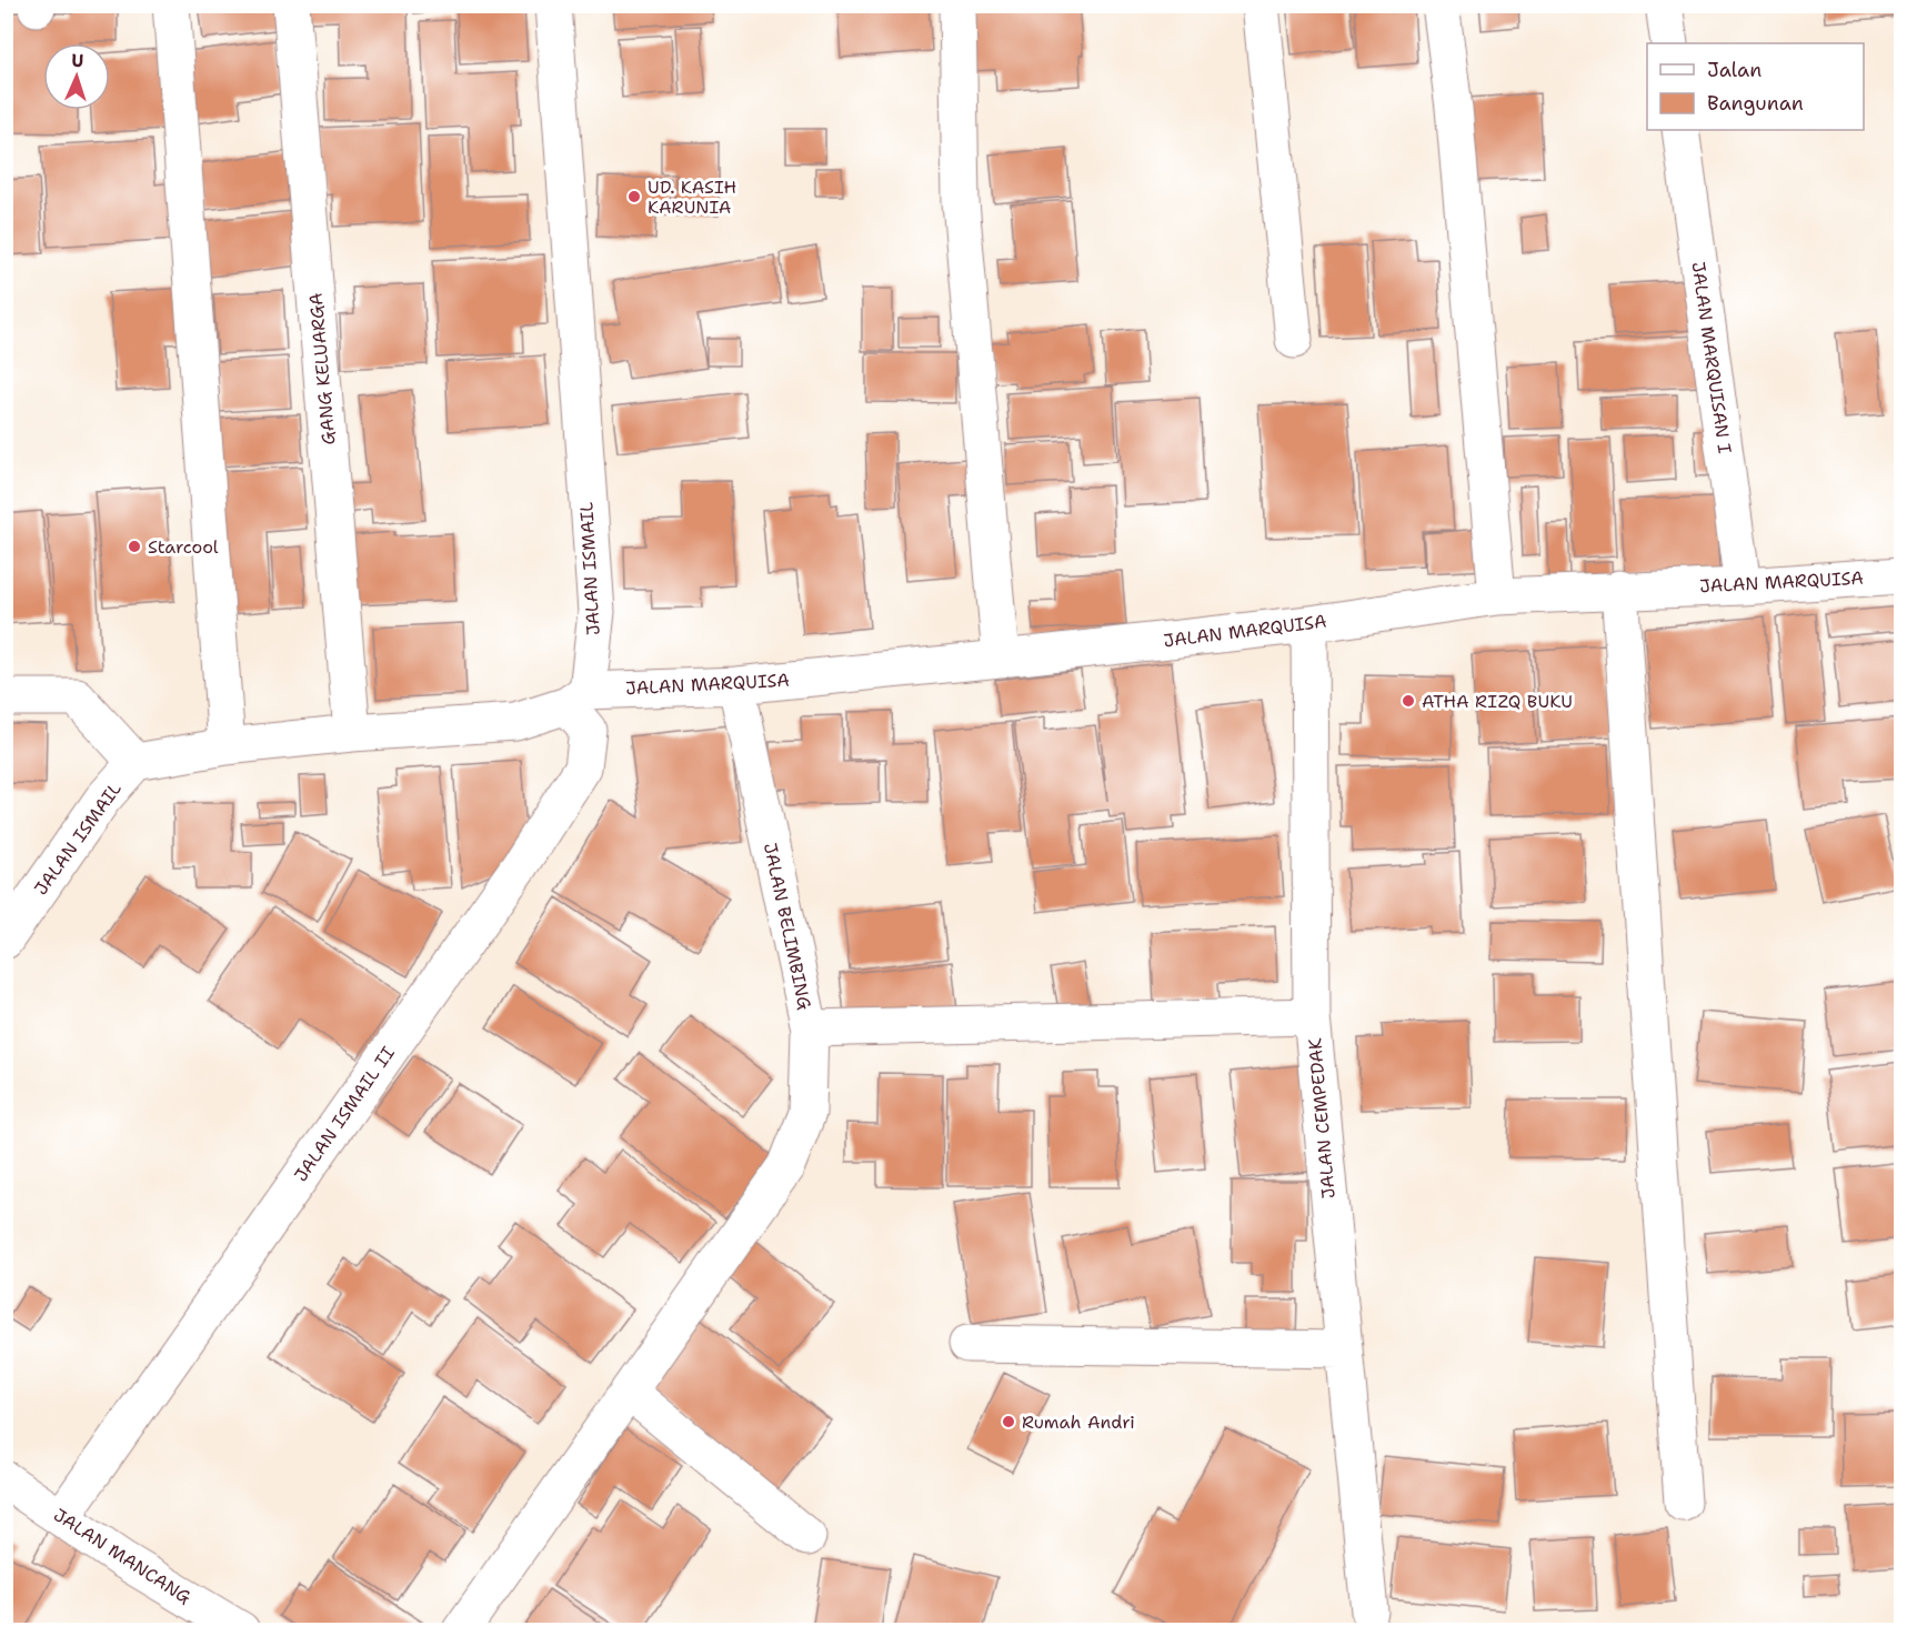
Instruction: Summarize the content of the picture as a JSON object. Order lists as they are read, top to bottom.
{
  "streets": {
    "street": [
      "JALAN MARQUISAN I",
      "GANG KELUARGA",
      "JALAN ISMAIL",
      "JALAN MARQUISA",
      "JALAN BELIMBING",
      "JALAN ISMAIL II",
      "JALAN CEMPEDAK",
      "JALAN MANCANG"
    ]
  },
  "crossings": [
    ["JALAN MARQUISAN I", "JALAN MARQUISA"],
    ["JALAN ISMAIL", "JALAN MARQUISA"],
    ["JALAN ISMAIL", "JALAN ISMAIL II"],
    ["JALAN MARQUISA", "JALAN BELIMBING"],
    ["JALAN MARQUISA", "JALAN ISMAIL II"],
    ["JALAN MARQUISA", "JALAN CEMPEDAK"],
    ["JALAN ISMAIL II", "JALAN MANCANG"]
  ],
  "places": [
    "UD. KASIH KARUNIA",
    "Starcool",
    "ATHA RIZQ BUKU",
    "Rumah Andri"
  ],
  "legend": ["Jalan", "Bangunan"],
  "north": "top"
}
